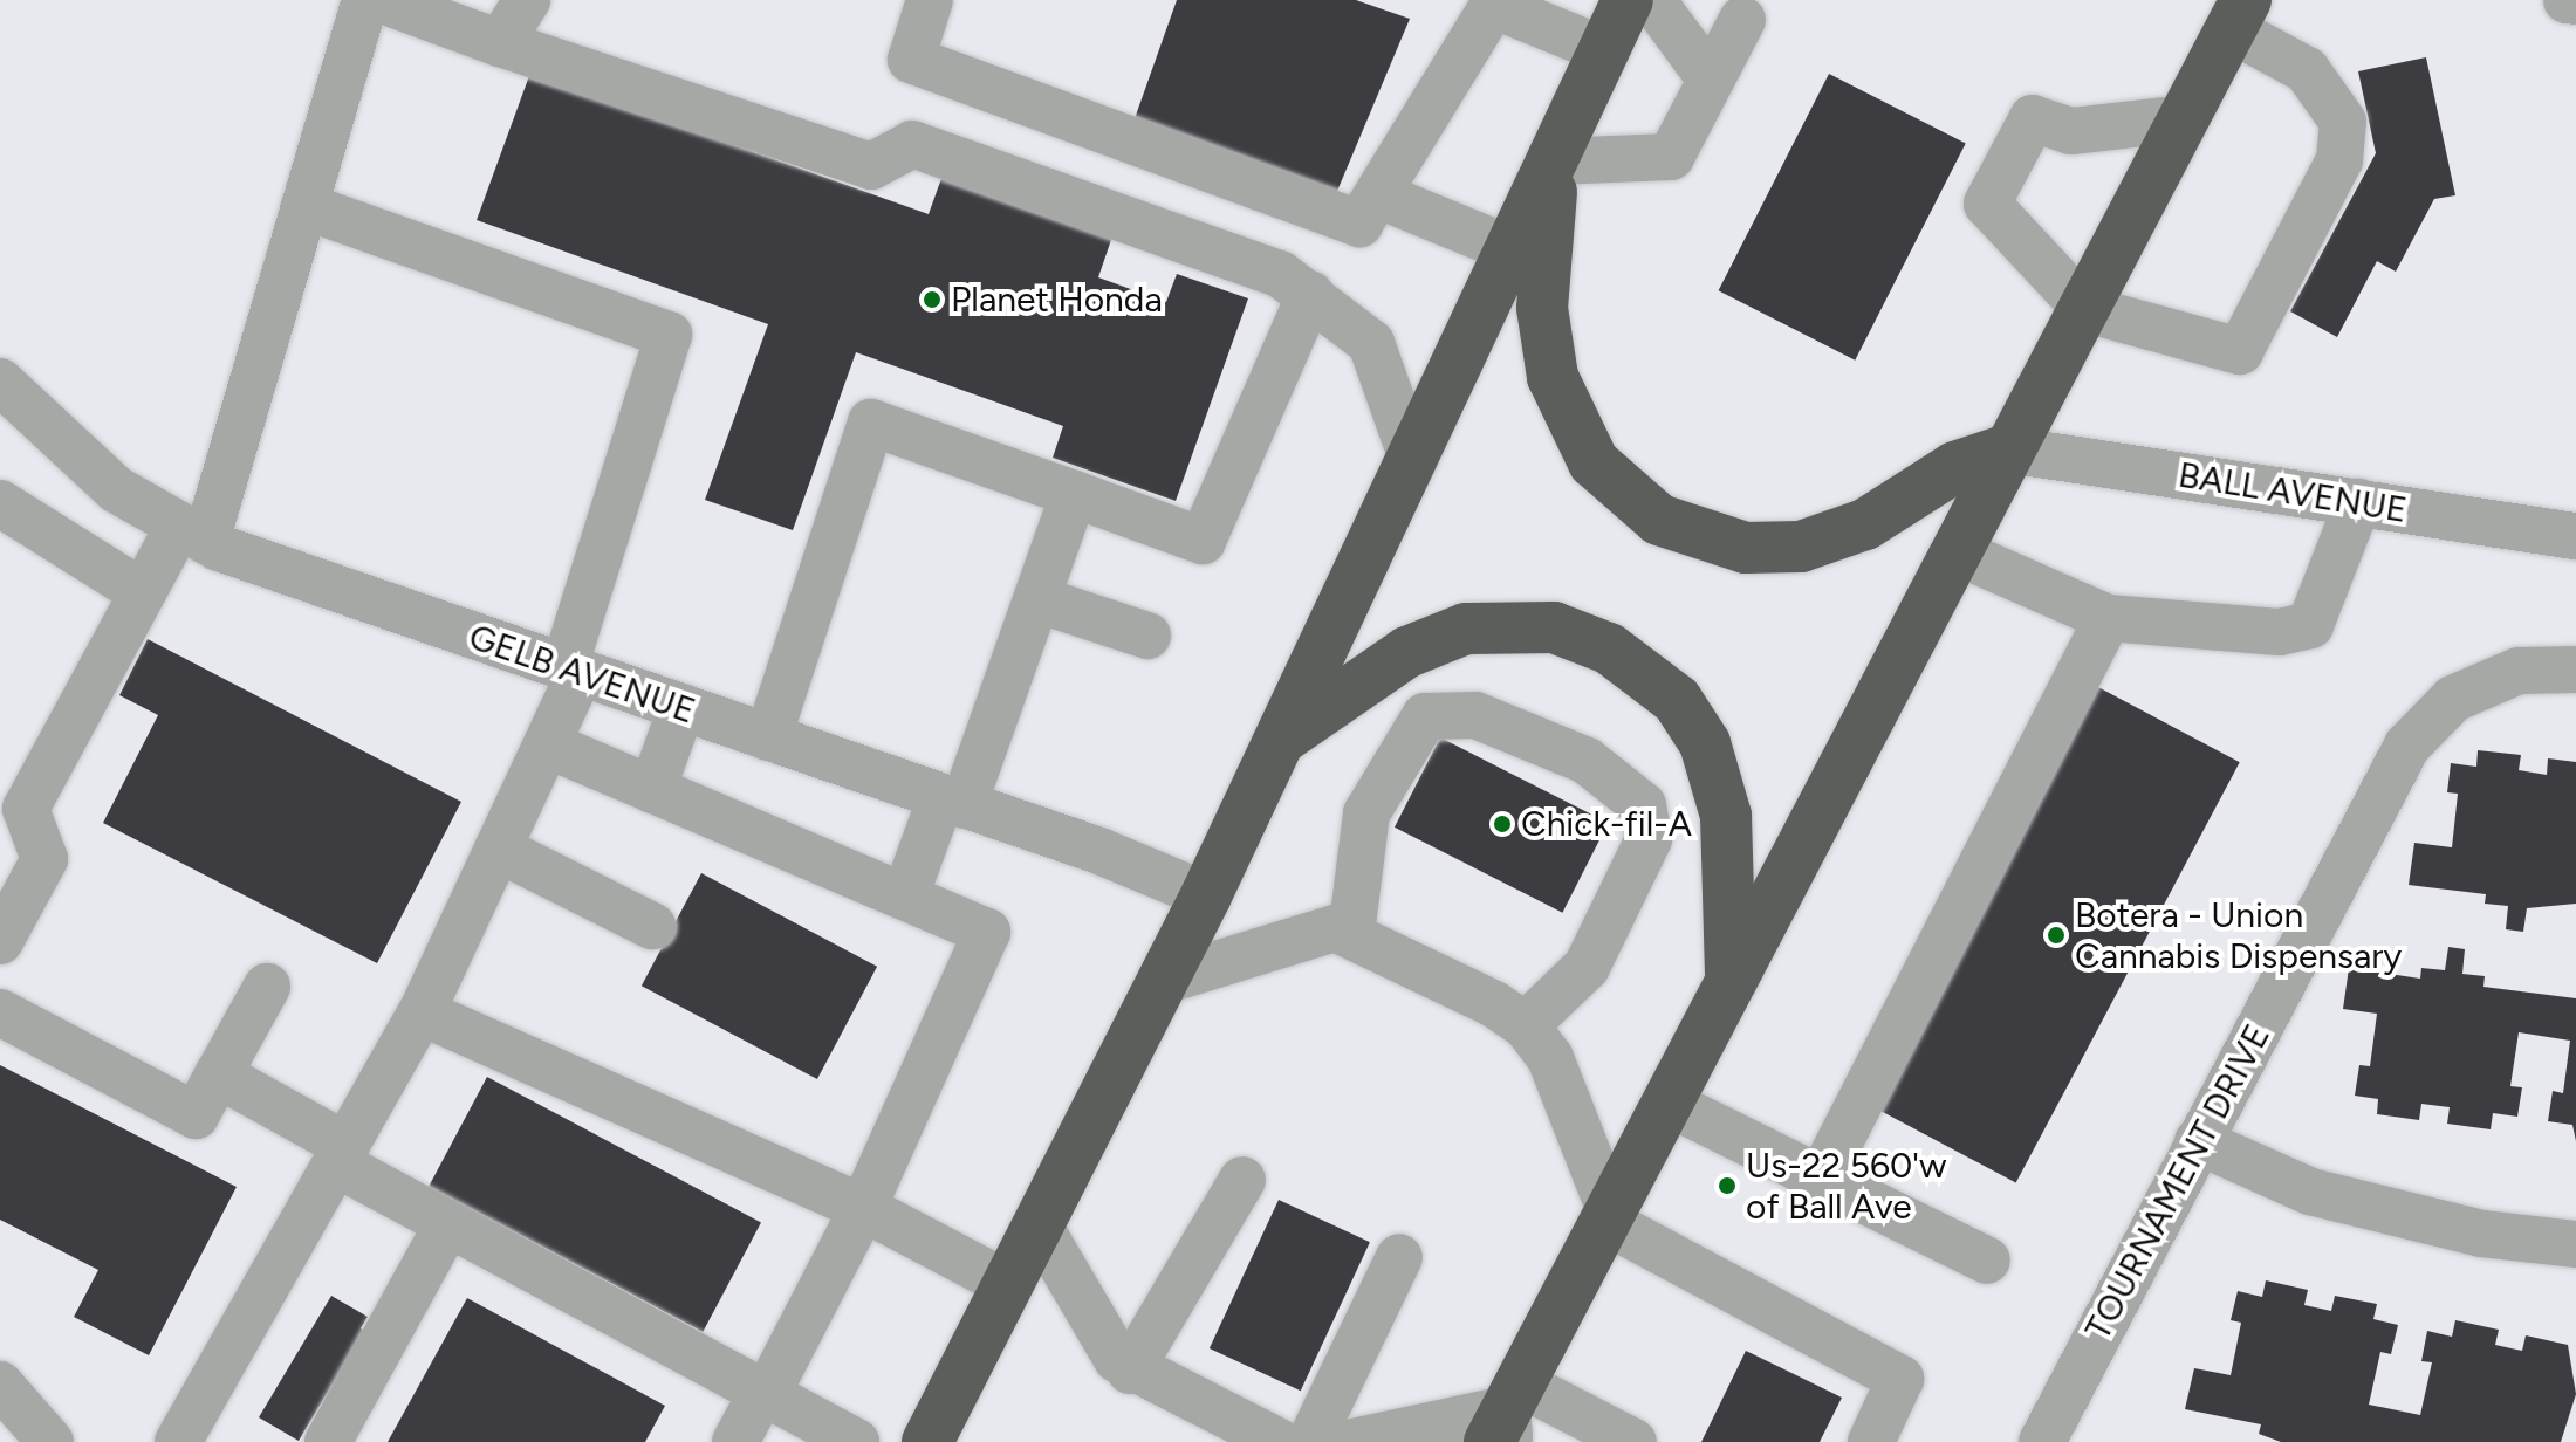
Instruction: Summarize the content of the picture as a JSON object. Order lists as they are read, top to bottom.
{
  "streets": {
    "street": ["BALL AVENUE", "GELB AVENUE", "TOURNAMENT DRIVE"]
  },
  "places": [
    "Planet Honda",
    "Chick-fil-A",
    "Botera - Union Cannabis Dispensary",
    "Us-22 560'w of Ball Ave"
  ]
}
